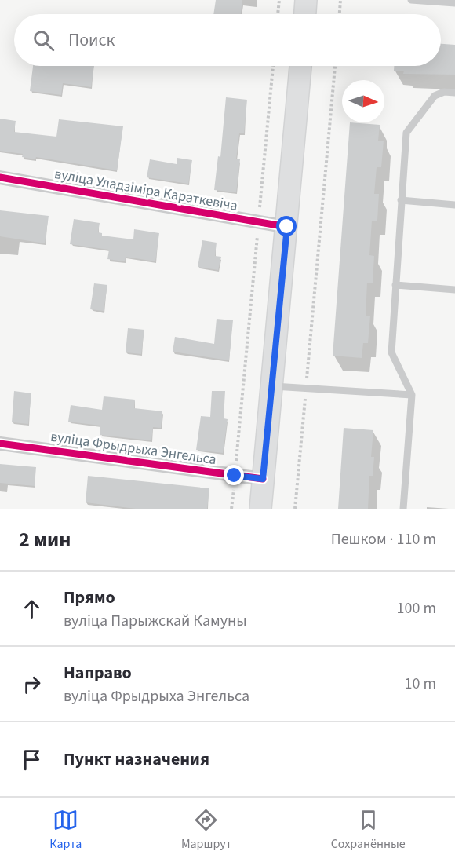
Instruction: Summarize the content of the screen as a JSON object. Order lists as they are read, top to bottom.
{
  "streets": {
    "street": ["вуліца Уладзіміра Караткевіча", "вуліца Фрыдрыха Энгельса"]
  },
  "north": "right",
  "page": {
    "search": "Поиск",
    "heading": ["2 мин", "Пешком · 110 m"],
    "list": [
      ["Прямо", "вуліца Парыжскай Камуны", "100 m"],
      ["Направо", "вуліца Фрыдрыха Энгельса", "10 m"],
      "Пункт назначения"
    ],
    "nav": ["Карта", "Маршрут", "Сохранённые"]
  }
}
